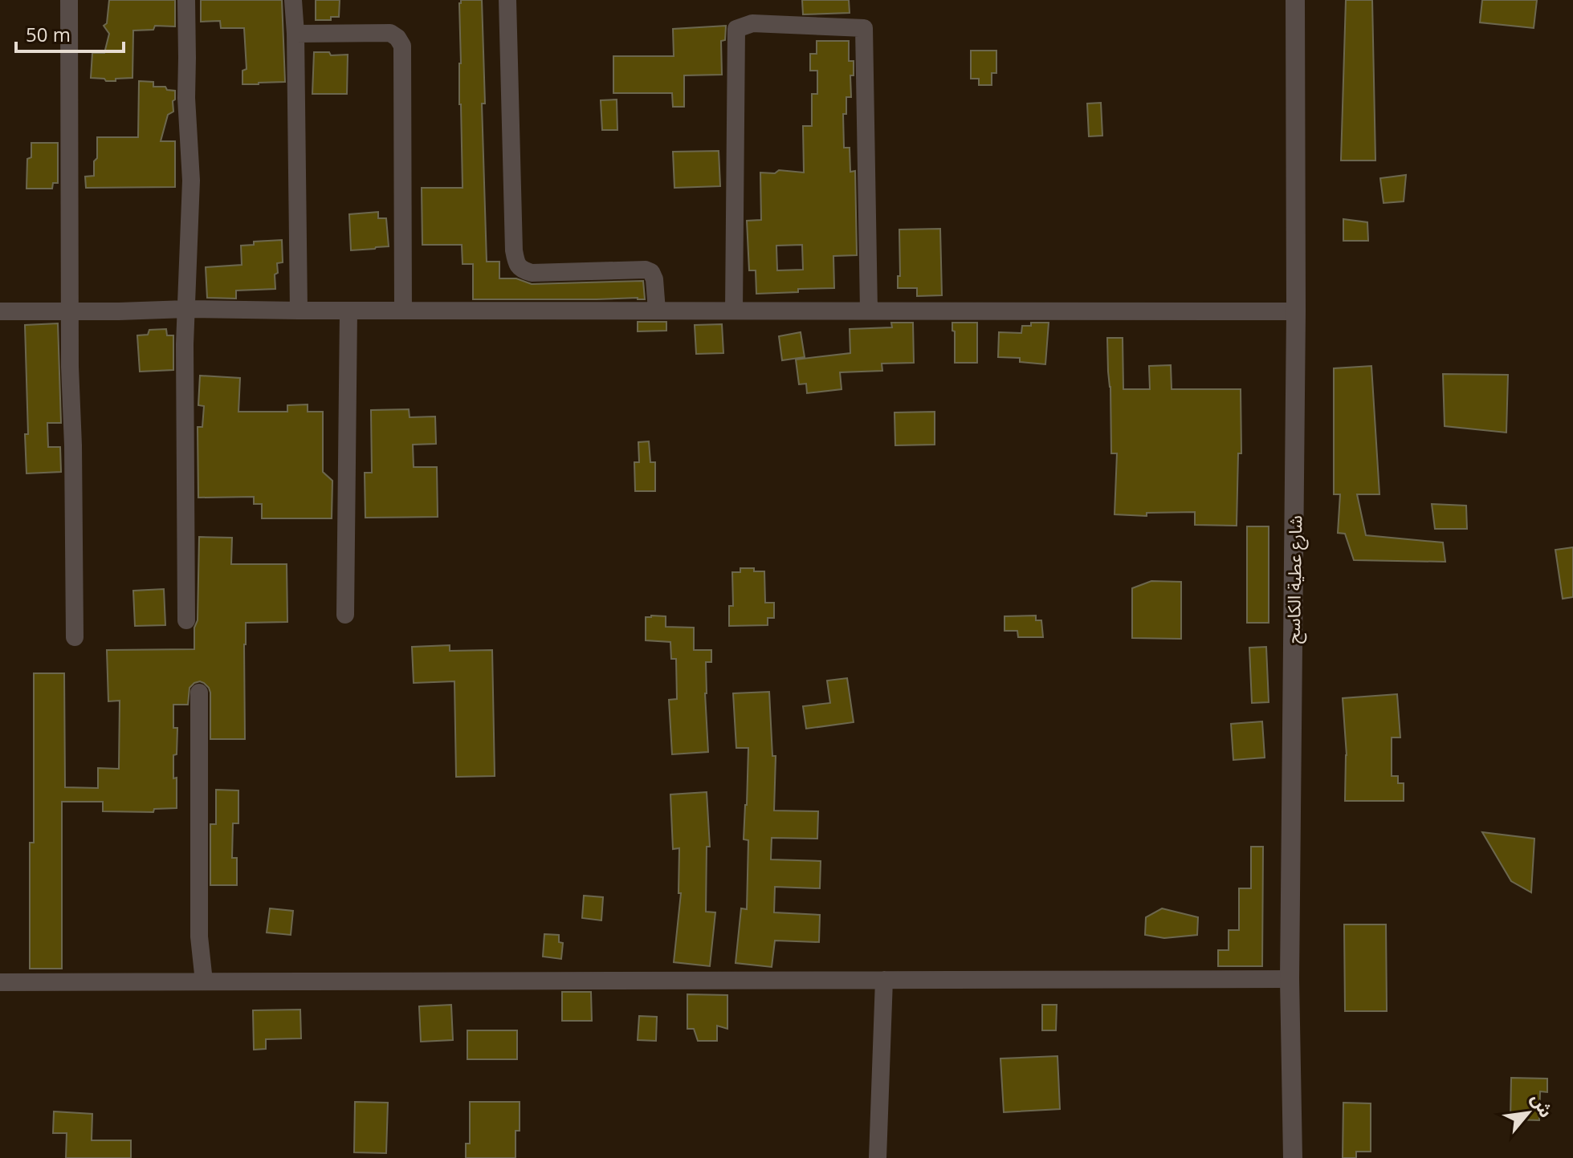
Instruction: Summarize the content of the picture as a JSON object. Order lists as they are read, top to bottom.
{
  "streets": {
    "street": ["شارع عطية الكاسح"]
  },
  "scale_bar": "50 m",
  "north": "top right"
}
